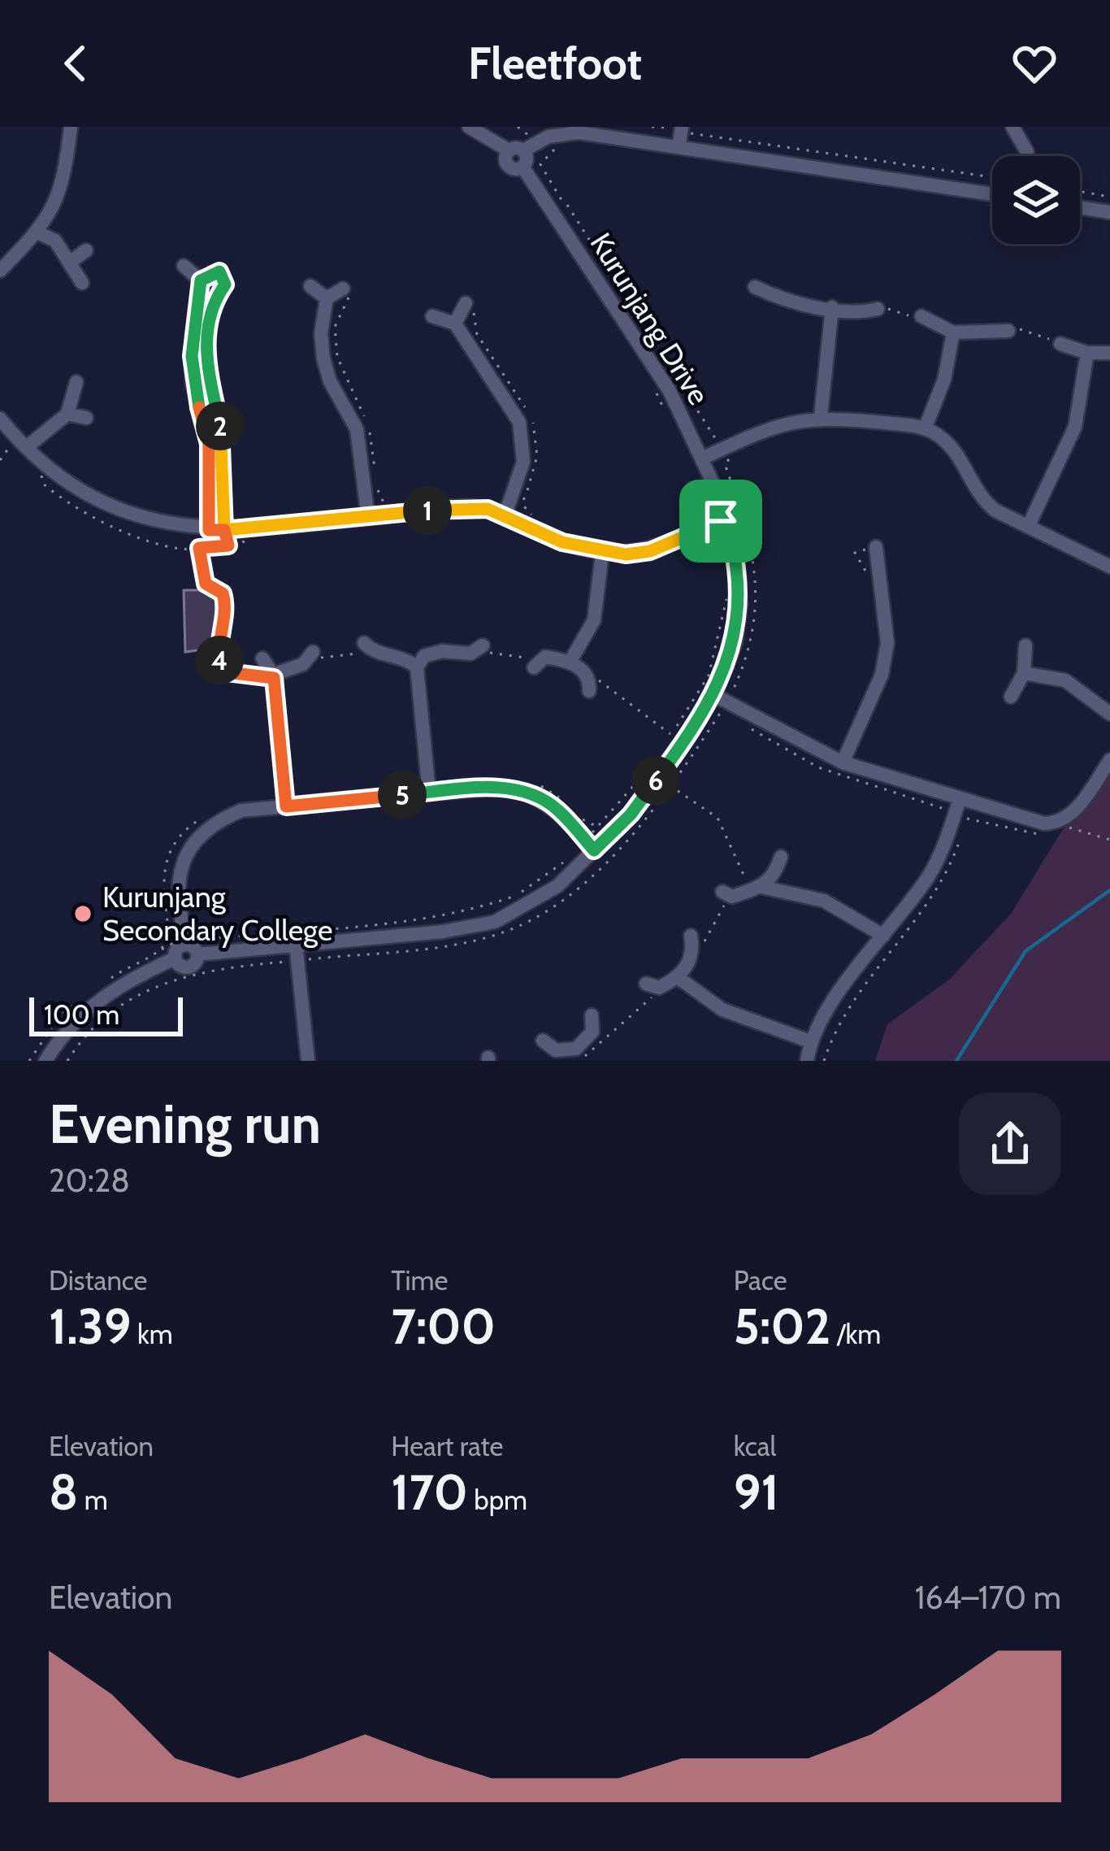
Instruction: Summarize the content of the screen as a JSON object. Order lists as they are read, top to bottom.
{
  "streets": {
    "street": ["Kurunjang Drive"]
  },
  "places": ["Kurunjang Secondary College"],
  "scale_bar": "100 m",
  "page": {
    "header": "Fleetfoot",
    "pins": [
      "2",
      "1",
      "4",
      "6",
      "5"
    ],
    "scale": "100 m",
    "heading": ["Evening run", "20:28"],
    "stats": [
      ["Distance", "1.39 km"],
      ["Time", "7:00"],
      ["Pace", "5:02 /km"],
      ["Elevation", "8 m"],
      ["Heart rate", "170 bpm"],
      ["kcal", "91"]
    ],
    "chart": ["Elevation", "164–170 m"]
  }
}
